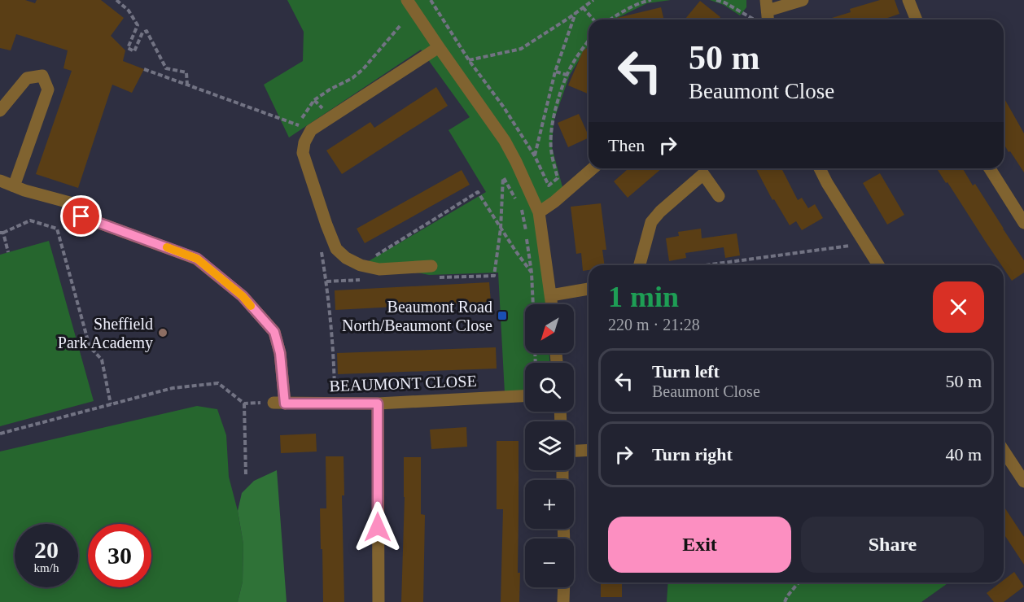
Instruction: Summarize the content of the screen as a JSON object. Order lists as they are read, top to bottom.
{
  "streets": {
    "street": ["BEAUMONT CLOSE"]
  },
  "places": {
    "transit": ["Beaumont Road North/Beaumont Close"],
    "other": ["Sheffield Park Academy"]
  },
  "north": "bottom left",
  "page": {
    "turn": ["50 m", "Beaumont Close"],
    "then": "Then",
    "heading": ["1 min", "220 m · 21:28"],
    "map_buttons": ["+", "−"],
    "list": [
      {
        "name": "Turn left",
        "note": "Beaumont Close",
        "value": "50 m"
      },
      {
        "name": "Turn right",
        "value": "40 m"
      }
    ],
    "buttons": ["Exit", "Share"],
    "speed": "20 km/h",
    "limit": "30"
  }
}
